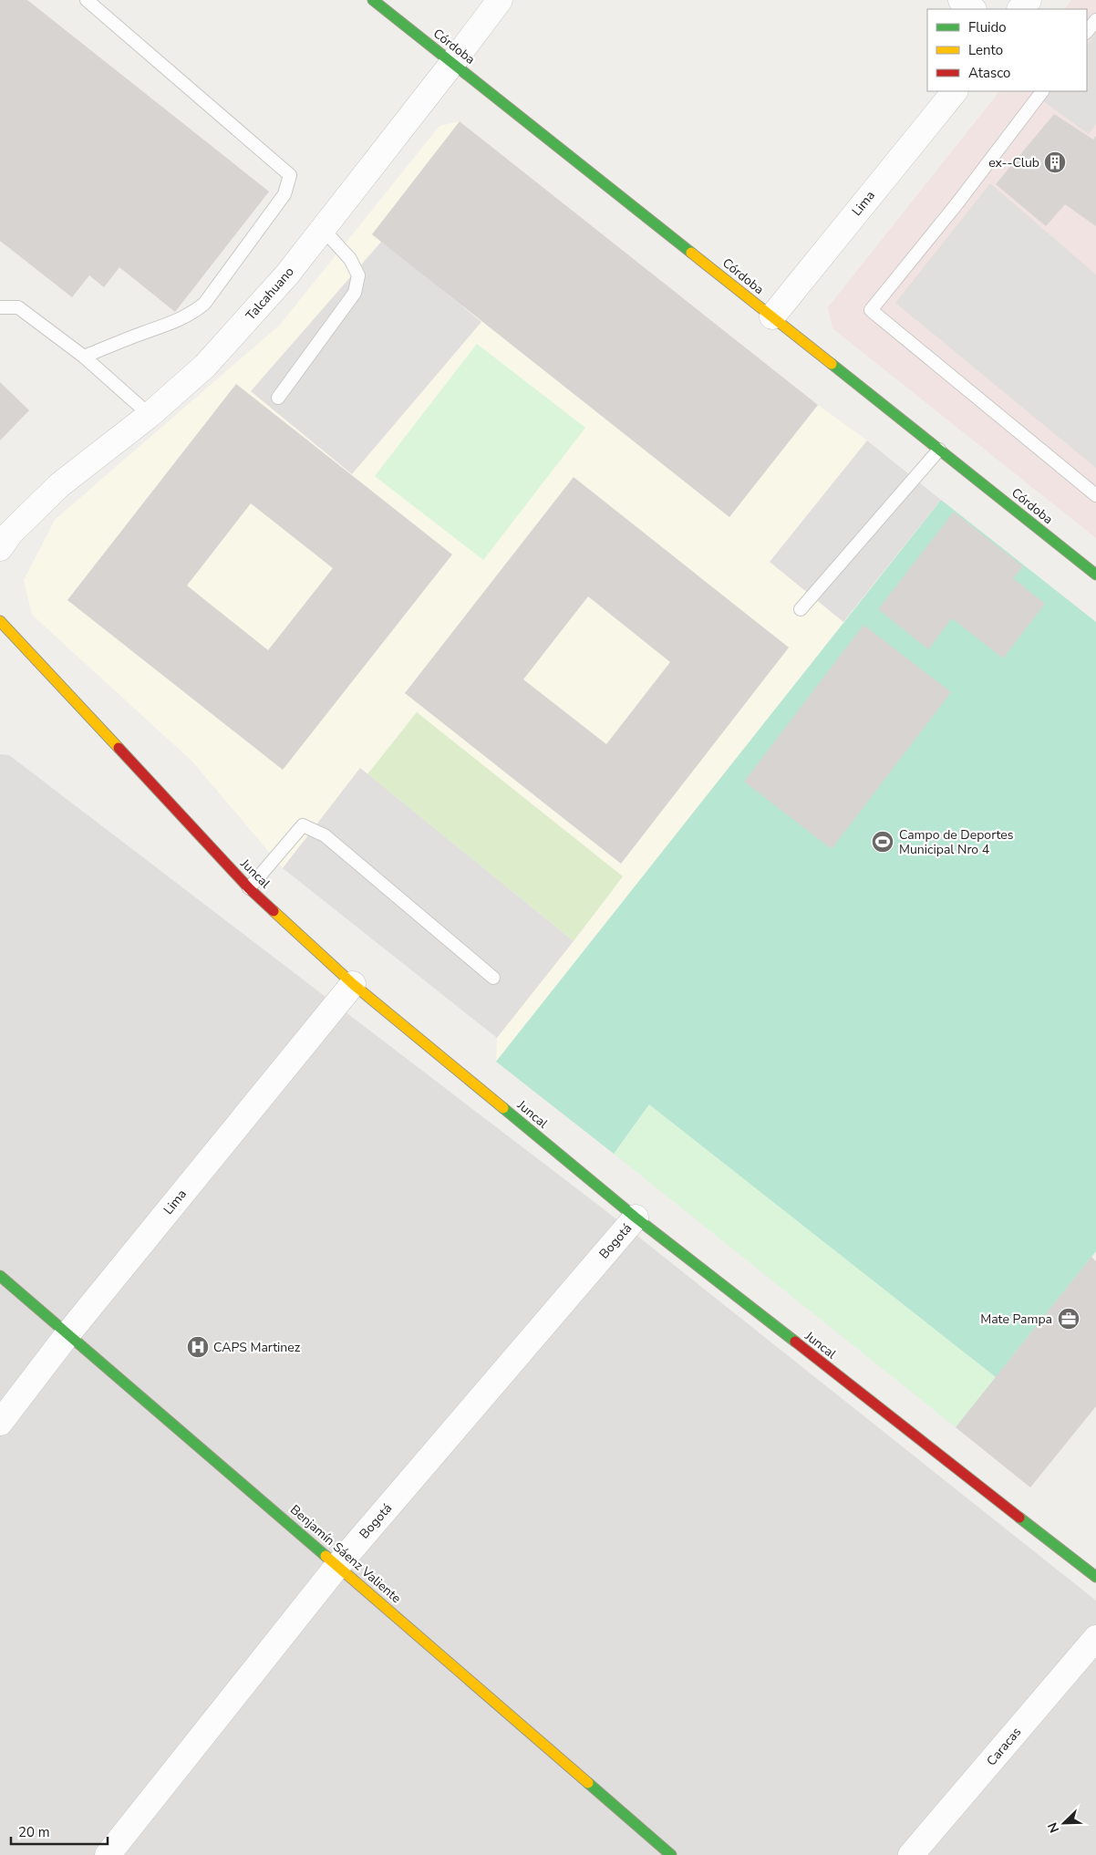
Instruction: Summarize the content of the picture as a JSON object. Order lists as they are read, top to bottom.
{
  "streets": {
    "street": [
      "Córdoba",
      "Lima",
      "Talcahuano",
      "Juncal",
      "Bogotá",
      "Benjamín Sáenz Valiente",
      "Caracas"
    ]
  },
  "crossings": [
    ["Córdoba", "Lima"],
    ["Córdoba", "Talcahuano"],
    ["Lima", "Juncal"],
    ["Lima", "Benjamín Sáenz Valiente"],
    ["Juncal", "Bogotá"],
    ["Bogotá", "Benjamín Sáenz Valiente"]
  ],
  "places": {
    "building": ["ex--Club"],
    "sports": ["Campo de Deportes Municipal Nro 4"],
    "office": ["Mate Pampa"],
    "hospital": ["CAPS Martinez"]
  },
  "legend": ["Fluido", "Lento", "Atasco"],
  "scale_bar": "20 m",
  "north": "bottom left"
}
